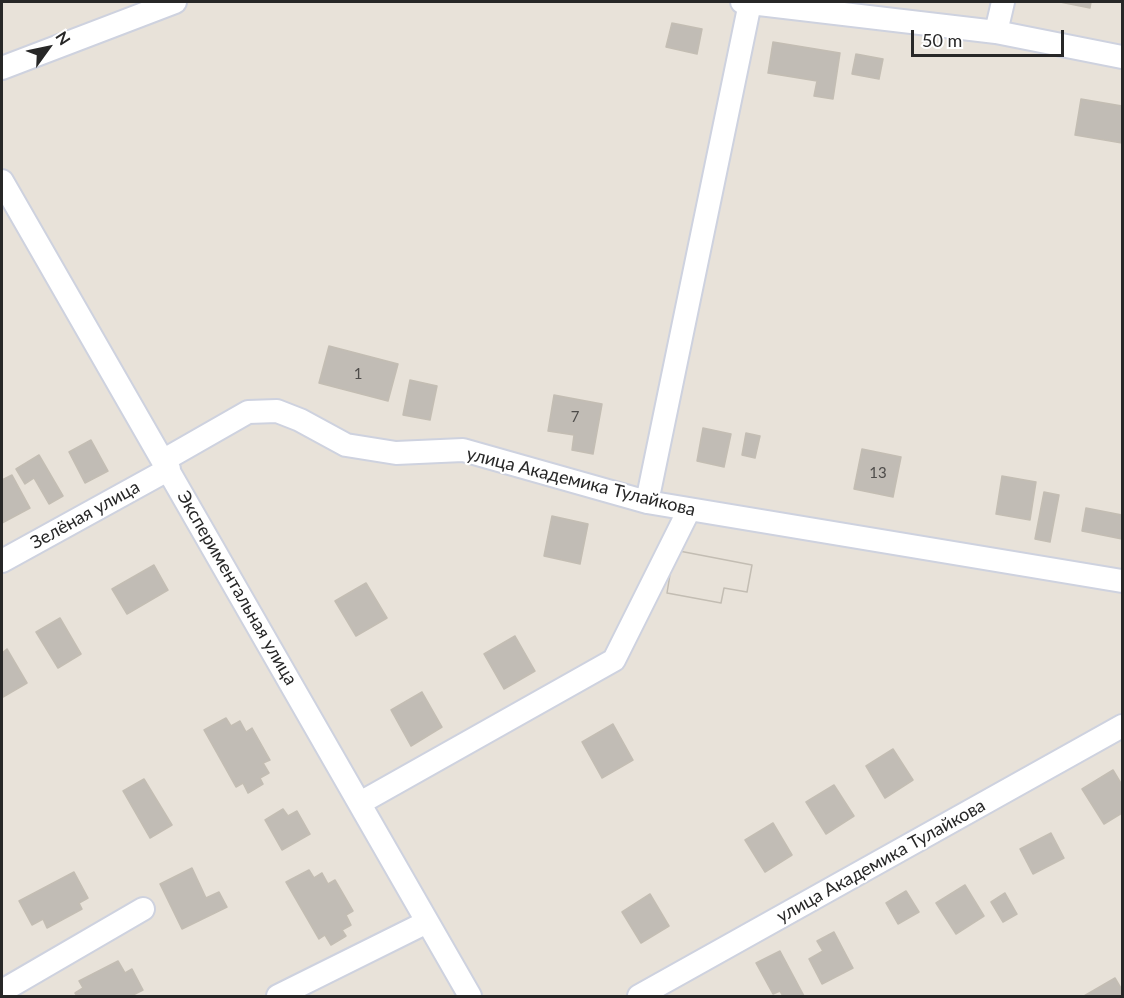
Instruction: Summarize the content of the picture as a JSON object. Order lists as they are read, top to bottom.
{
  "streets": {
    "street": ["улица Академика Тулайкова", "Зелёная улица", "Экспериментальная улица"]
  },
  "crossings": [
    ["улица Академика Тулайкова", "Зелёная улица"],
    ["улица Академика Тулайкова", "Экспериментальная улица"],
    ["Зелёная улица", "Экспериментальная улица"]
  ],
  "house_numbers": ["1", "7", "13"],
  "scale_bar": "50 m",
  "north": "top right"
}
